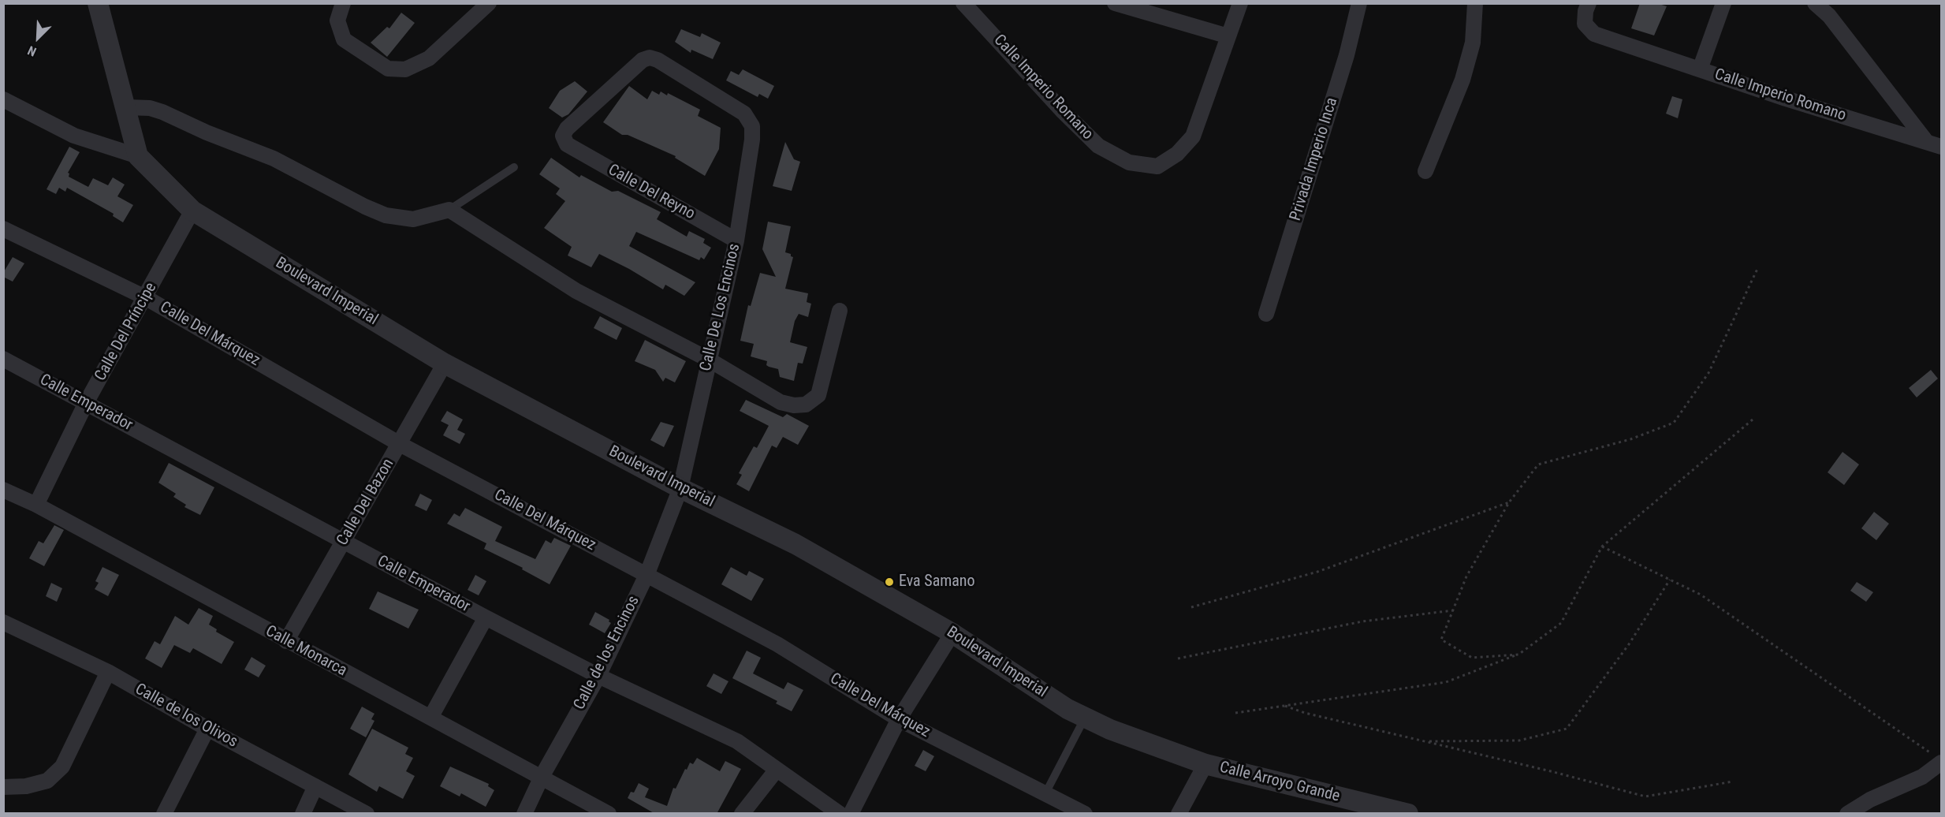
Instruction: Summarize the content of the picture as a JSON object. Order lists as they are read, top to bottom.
{
  "streets": {
    "street": [
      "Calle Imperio Romano",
      "Privada Imperio Inca",
      "Calle Del Reyno",
      "Boulevard Imperial",
      "Calle De Los Encinos",
      "Calle Del Príncipe",
      "Calle Del Márquez",
      "Calle Emperador",
      "Calle Del Bazon",
      "Calle Monarca",
      "Calle de los Encinos",
      "Calle de los Olivos",
      "Calle Arroyo Grande"
    ]
  },
  "crossings": [
    ["Calle Del Reyno", "Calle De Los Encinos"],
    ["Boulevard Imperial", "Calle De Los Encinos"],
    ["Boulevard Imperial", "Calle Del Príncipe"],
    ["Boulevard Imperial", "Calle Del Bazon"],
    ["Boulevard Imperial", "Calle de los Encinos"],
    ["Boulevard Imperial", "Calle Arroyo Grande"],
    ["Calle De Los Encinos", "Calle de los Encinos"],
    ["Calle Del Príncipe", "Calle Del Márquez"],
    ["Calle Del Príncipe", "Calle Emperador"],
    ["Calle Del Príncipe", "Calle Monarca"],
    ["Calle Del Márquez", "Calle Del Bazon"],
    ["Calle Del Márquez", "Calle de los Encinos"],
    ["Calle Emperador", "Calle Del Bazon"],
    ["Calle Emperador", "Calle de los Encinos"],
    ["Calle Del Bazon", "Calle Monarca"],
    ["Calle Monarca", "Calle de los Encinos"]
  ],
  "places": ["Eva Samano"],
  "north": "bottom left"
}
